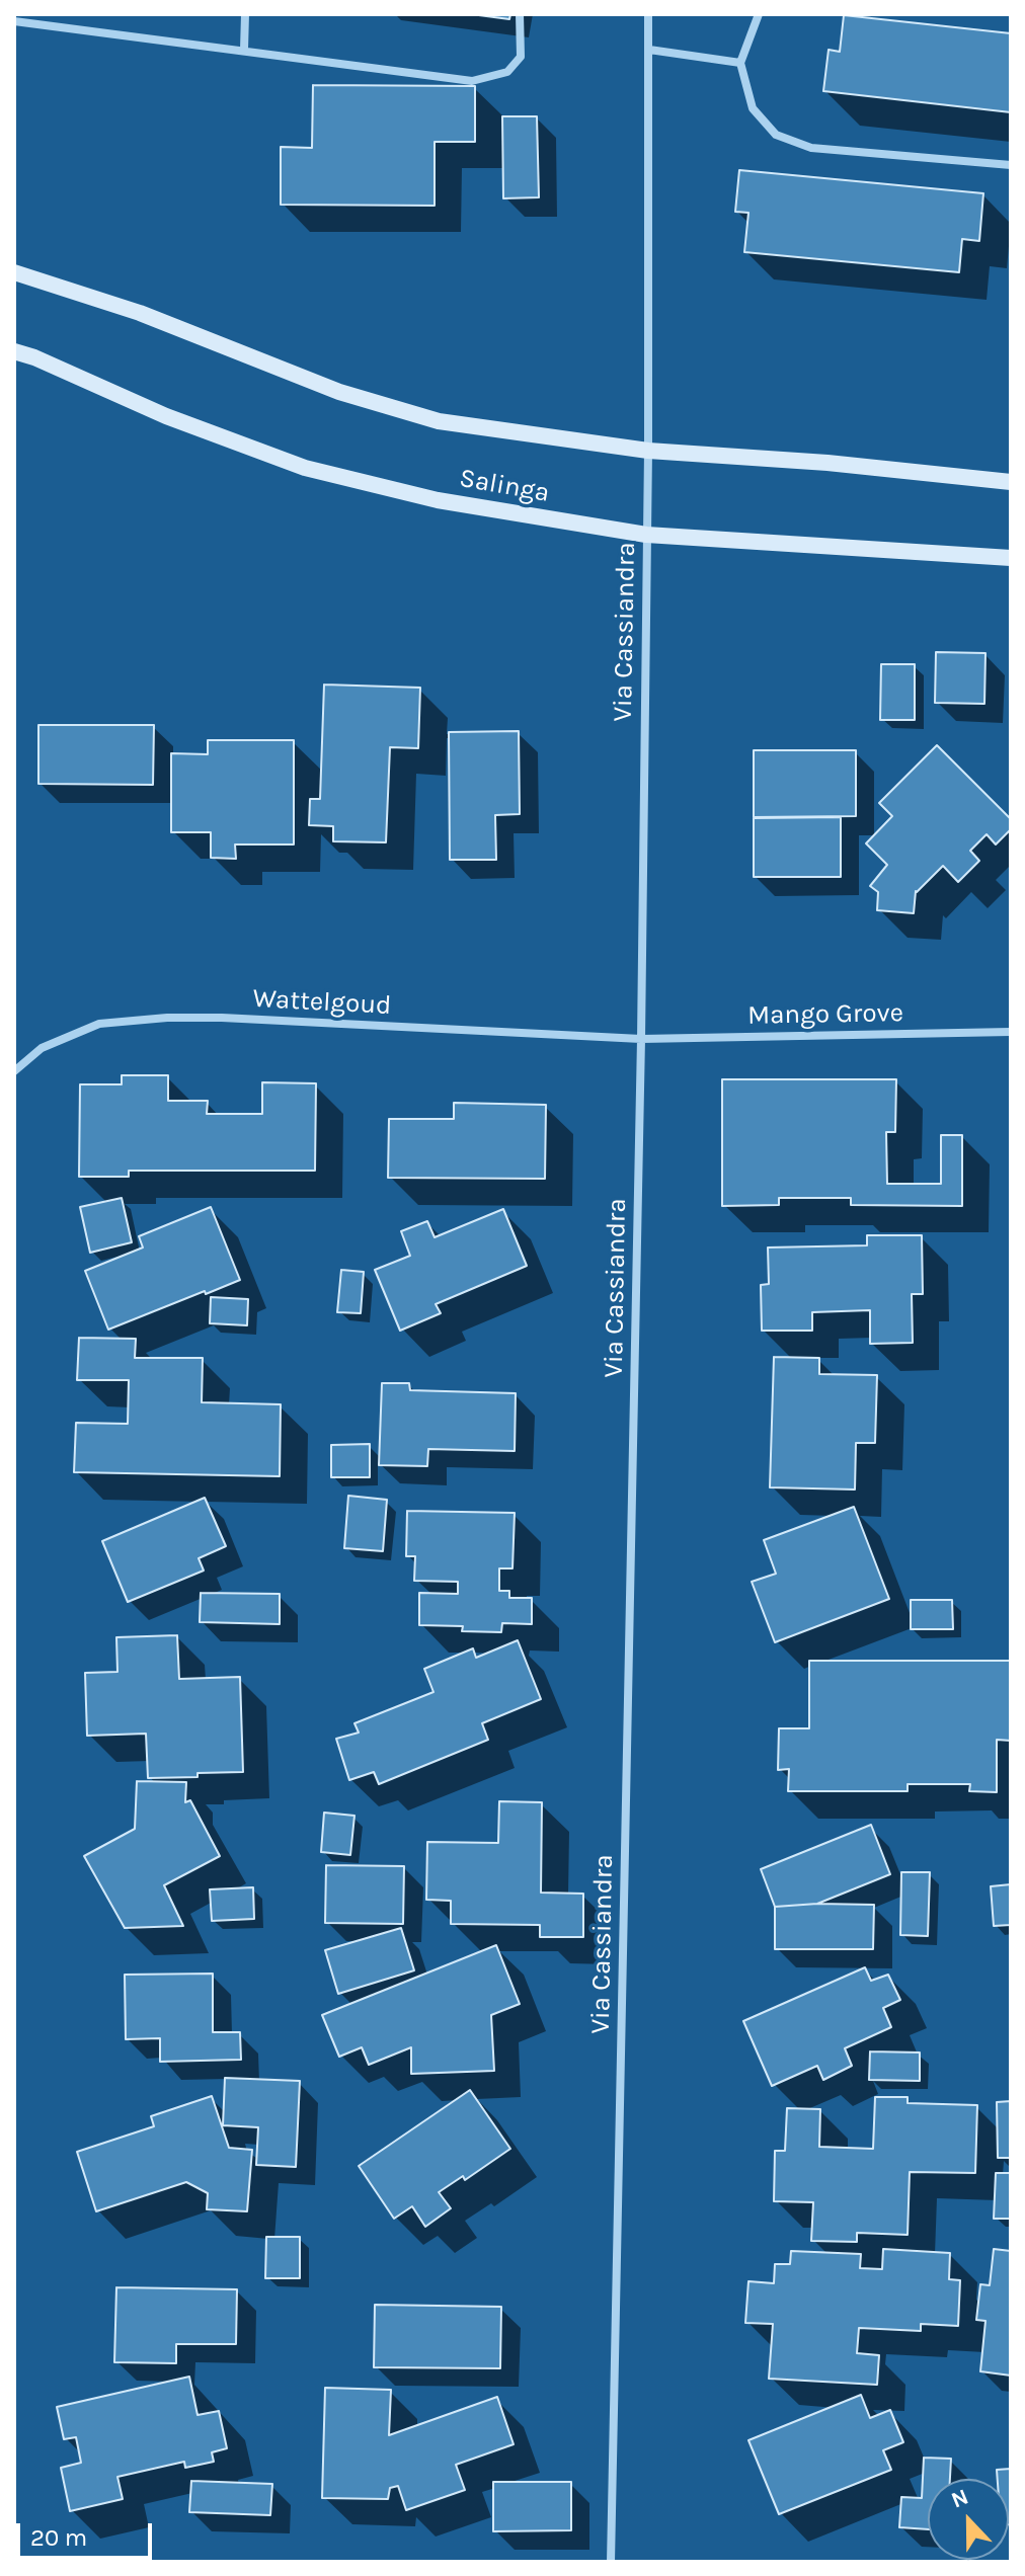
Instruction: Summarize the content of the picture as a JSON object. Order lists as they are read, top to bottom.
{
  "streets": {
    "street": [
      "Salinga",
      "Via Cassiandra",
      "Wattelgoud",
      "Mango Grove"
    ]
  },
  "crossings": [
    ["Salinga", "Via Cassiandra"],
    ["Via Cassiandra", "Wattelgoud"],
    ["Via Cassiandra", "Mango Grove"],
    ["Wattelgoud", "Mango Grove"]
  ],
  "scale_bar": "20 m",
  "north": "top"
}
